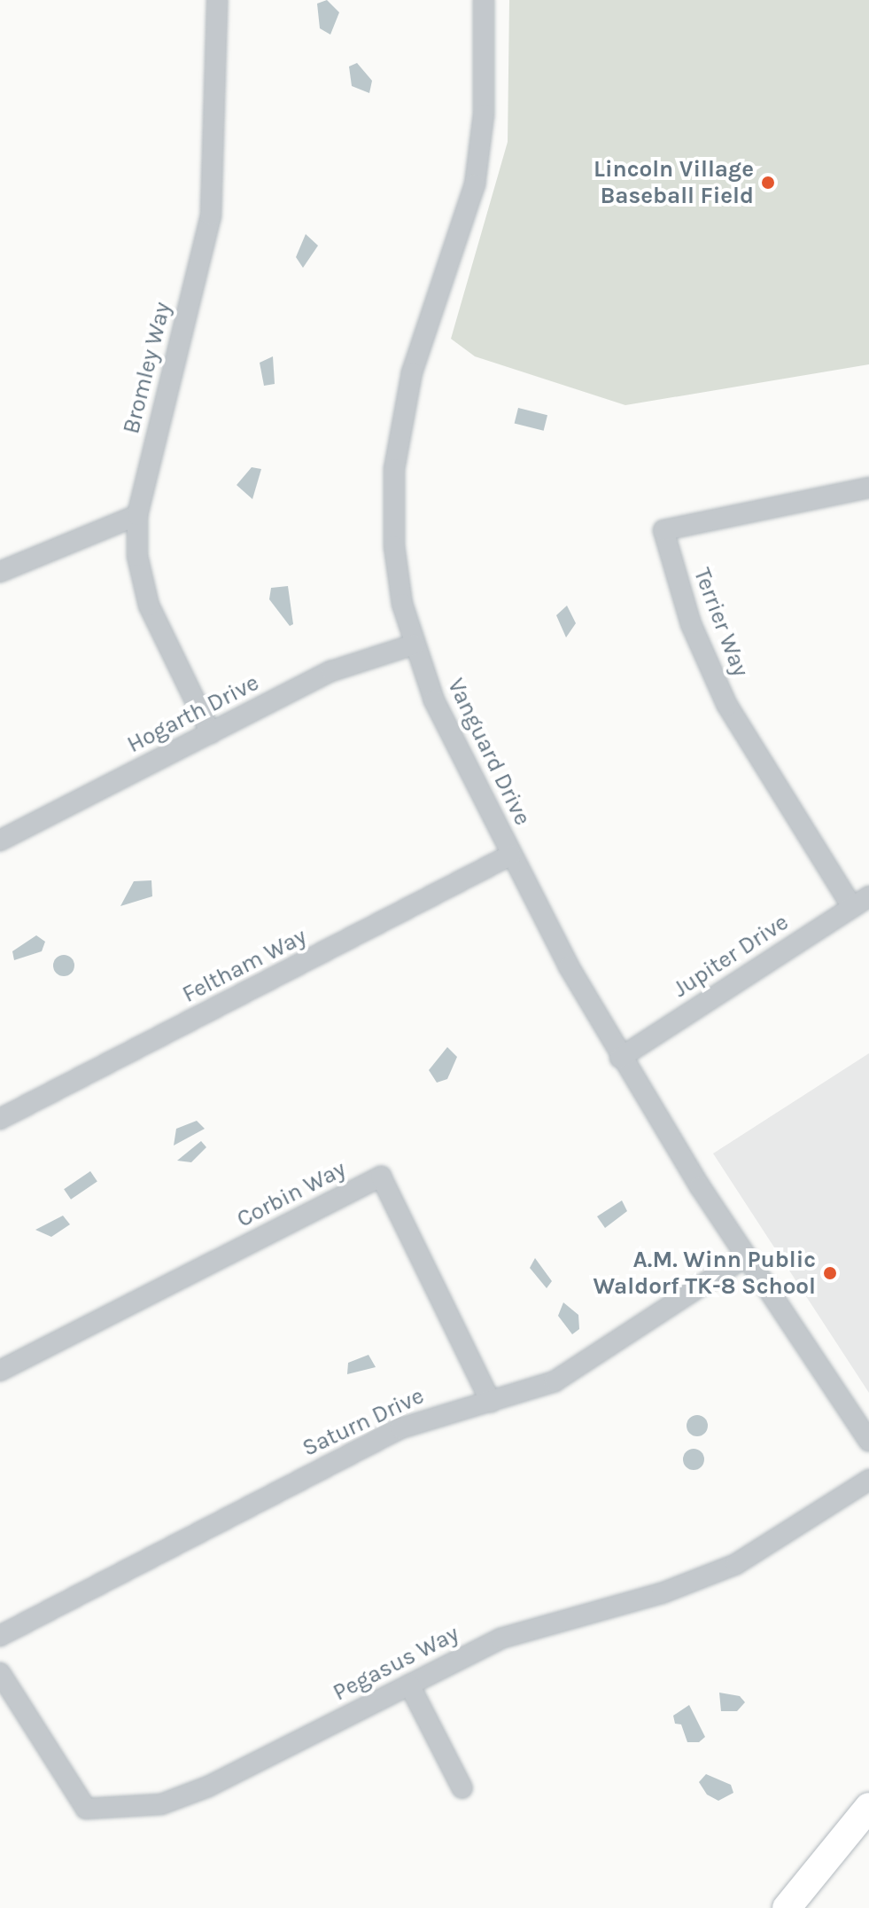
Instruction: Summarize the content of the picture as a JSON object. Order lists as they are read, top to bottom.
{
  "streets": {
    "street": [
      "Bromley Way",
      "Terrier Way",
      "Hogarth Drive",
      "Vanguard Drive",
      "Jupiter Drive",
      "Feltham Way",
      "Corbin Way",
      "Saturn Drive",
      "Pegasus Way"
    ]
  },
  "crossings": [
    ["Bromley Way", "Hogarth Drive"],
    ["Terrier Way", "Jupiter Drive"],
    ["Hogarth Drive", "Vanguard Drive"],
    ["Vanguard Drive", "Jupiter Drive"],
    ["Vanguard Drive", "Feltham Way"],
    ["Vanguard Drive", "Saturn Drive"],
    ["Corbin Way", "Saturn Drive"]
  ],
  "places": ["Lincoln Village Baseball Field", "A.M. Winn Public Waldorf TK-8 School"]
}
